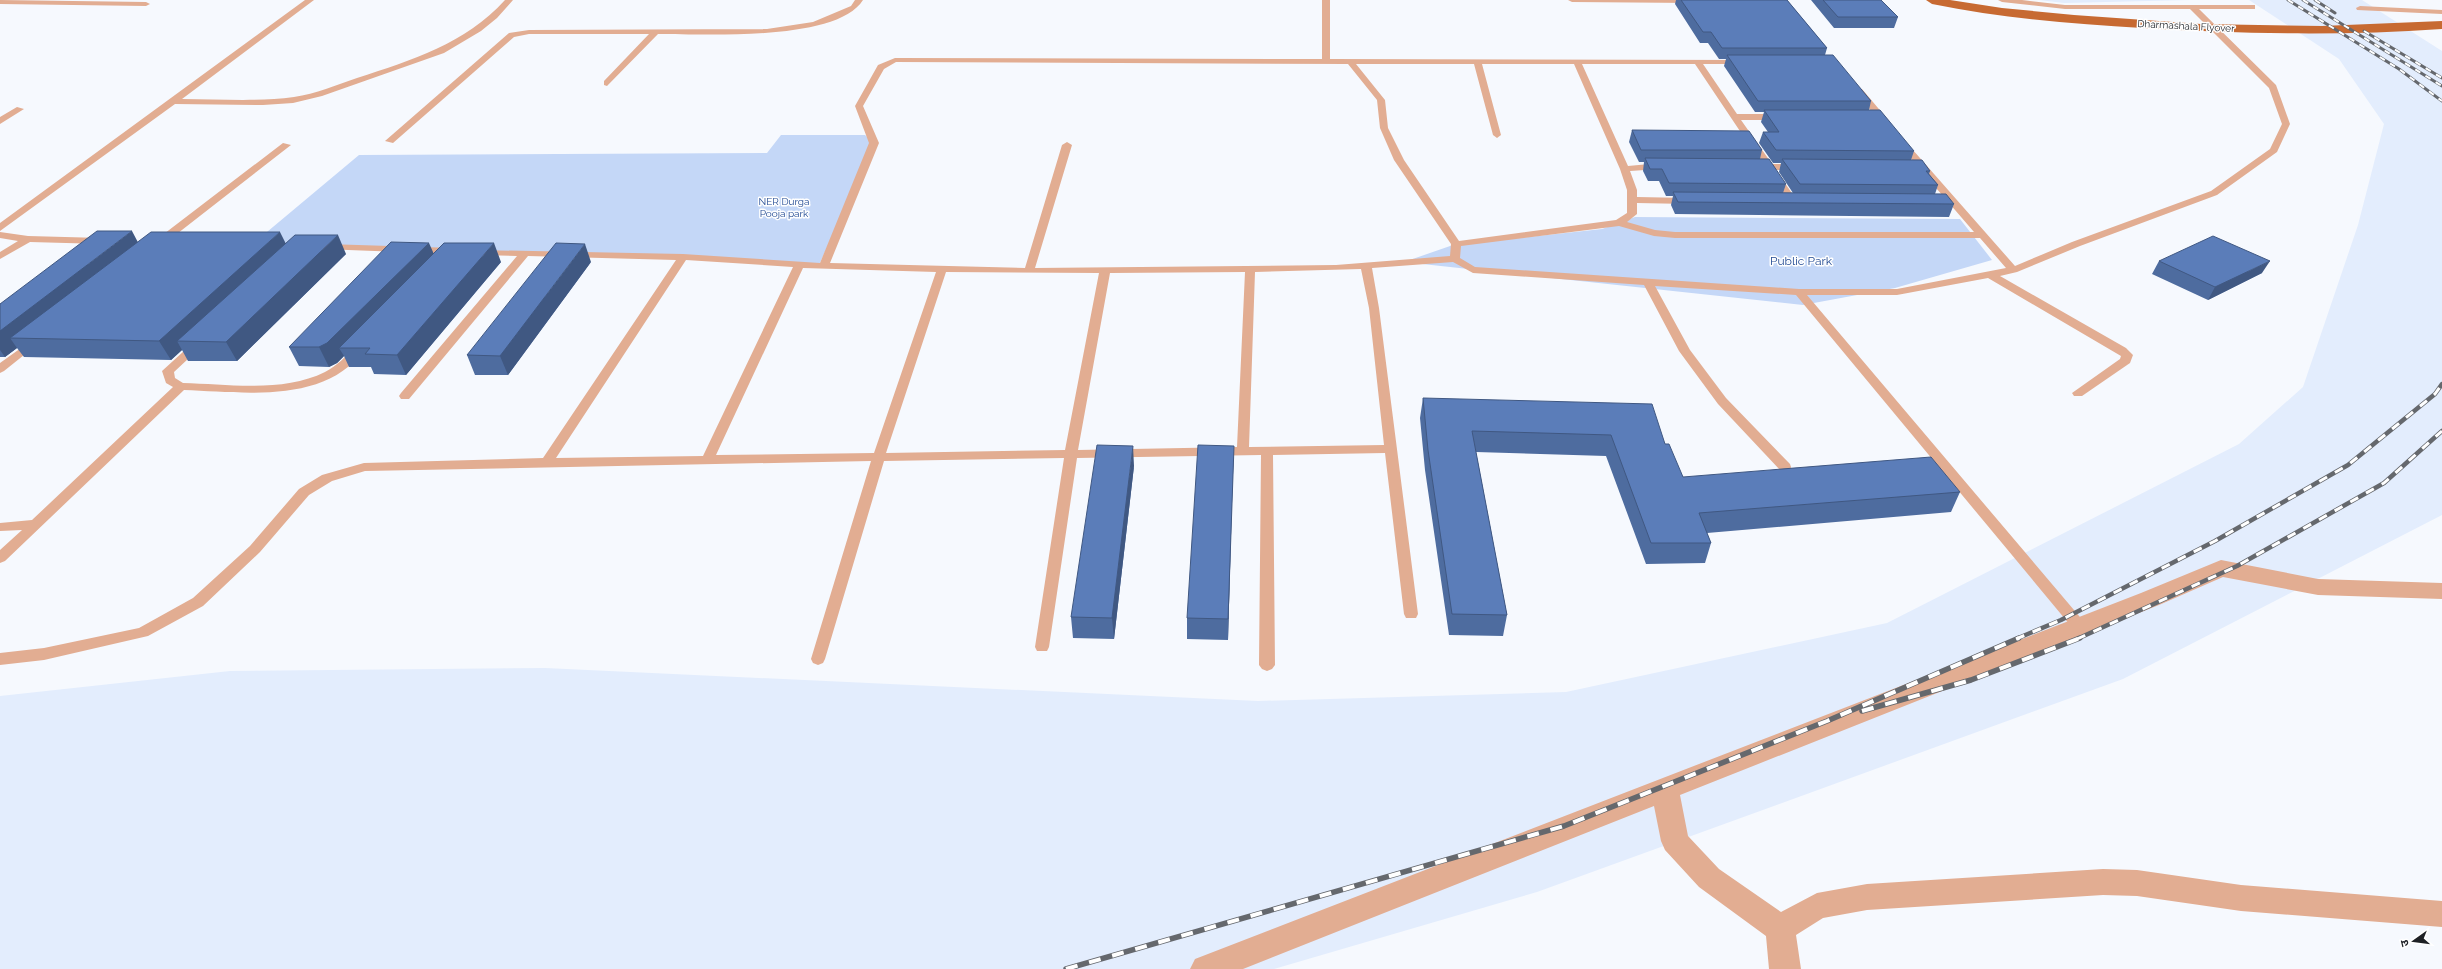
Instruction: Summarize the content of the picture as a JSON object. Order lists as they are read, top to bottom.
{
  "streets": {
    "main road": ["Dharmashala Flyover"]
  },
  "parks": ["NER Durga Pooja park", "Public Park"],
  "north": "left"
}
